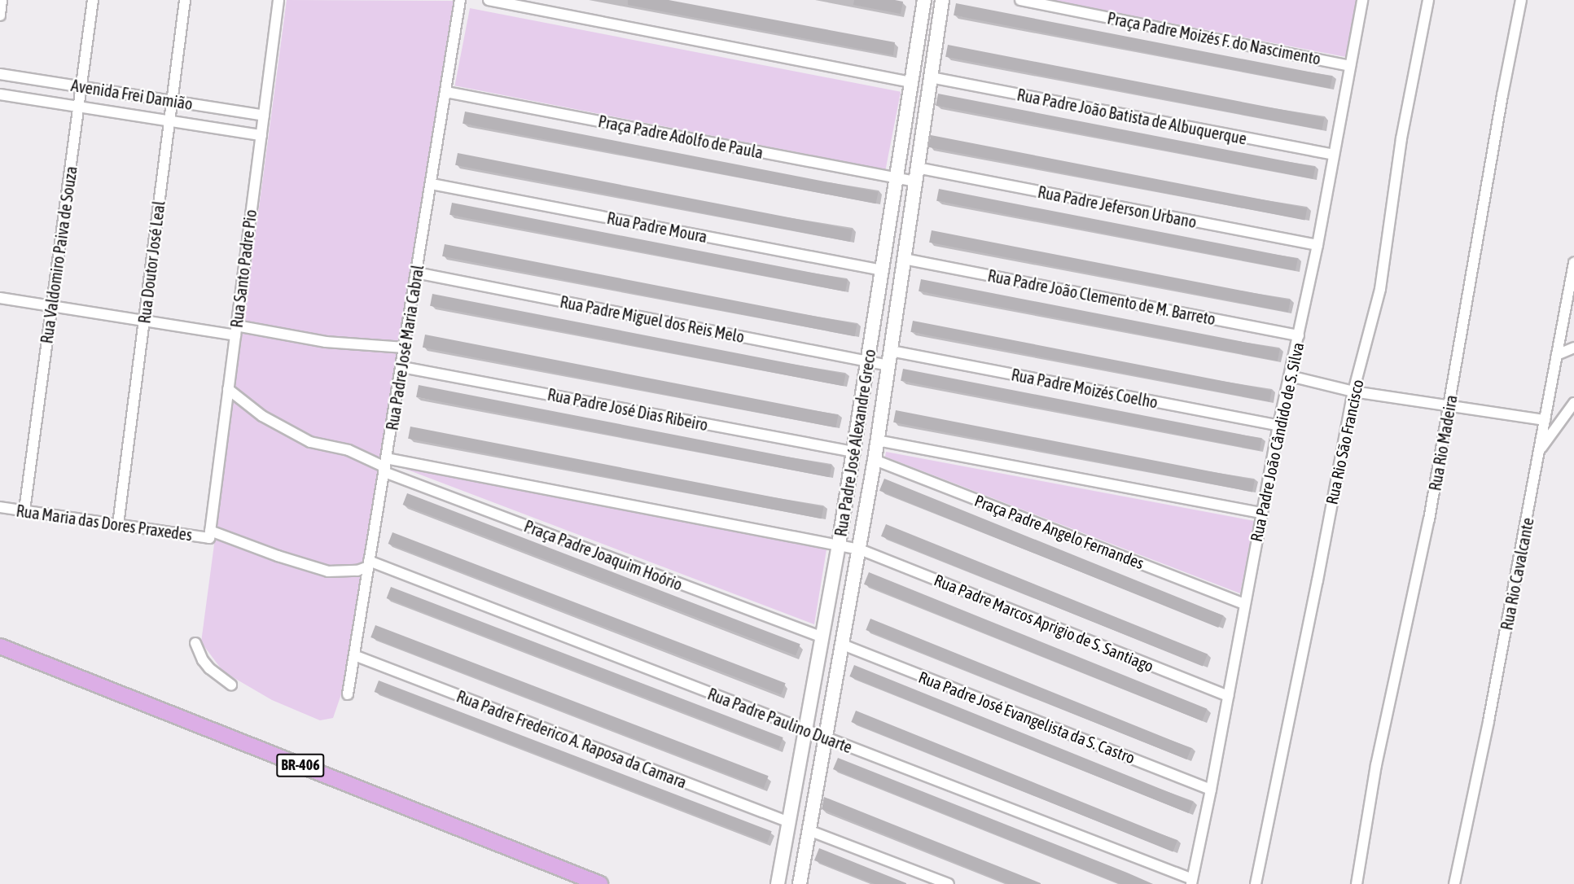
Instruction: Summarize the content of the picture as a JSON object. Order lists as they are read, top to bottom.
{
  "streets": {
    "main road": ["BR-406"],
    "street": [
      "Praça Padre Moizés F. do Nascimento",
      "Avenida Frei Damião",
      "Rua Padre João Batista de Albuquerque",
      "Praça Padre Adolfo de Paula",
      "Rua Padre Jeferson Urbano",
      "Rua Padre Moura",
      "Rua Valdomiro Paiva de Souza",
      "Rua Doutor José Leal",
      "Rua Santo Padre Pio",
      "Rua Padre João Clemento de M. Barreto",
      "Rua Padre Miguel dos Reis Melo",
      "Rua Padre José Maria Cabral",
      "Rua Padre Moizés Coelho",
      "Rua Padre José Dias Ribeiro",
      "Rua Padre João Cândido de S. Silva",
      "Rua Rio São Francisco",
      "Rua Padre José Alexandre Greco",
      "Rua Rio Madeira",
      "Rua Maria das Dores Praxedes",
      "Praça Padre Angelo Fernandes",
      "Praça Padre Joaquim Hoório",
      "Rua Rio Cavalcante",
      "Rua Padre Marcos Aprigio de S. Santiago",
      "Rua Padre José Evangelista da S. Castro",
      "Rua Padre Paulino Duarte",
      "Rua Padre Frederico A. Raposa da Camara"
    ]
  },
  "crossings": [
    ["Praça Padre Moizés F. do Nascimento", "Rua Padre João Cândido de S. Silva"],
    ["Avenida Frei Damião", "Rua Valdomiro Paiva de Souza"],
    ["Avenida Frei Damião", "Rua Doutor José Leal"],
    ["Avenida Frei Damião", "Rua Santo Padre Pio"],
    ["Rua Padre João Batista de Albuquerque", "Rua Padre João Cândido de S. Silva"],
    ["Rua Padre João Batista de Albuquerque", "Rua Padre José Alexandre Greco"],
    ["Praça Padre Adolfo de Paula", "Rua Padre Jeferson Urbano"],
    ["Praça Padre Adolfo de Paula", "Rua Padre José Maria Cabral"],
    ["Praça Padre Adolfo de Paula", "Rua Padre José Alexandre Greco"],
    ["Rua Padre Jeferson Urbano", "Rua Padre João Cândido de S. Silva"],
    ["Rua Padre Jeferson Urbano", "Rua Padre José Alexandre Greco"],
    ["Rua Padre Moura", "Rua Padre José Maria Cabral"],
    ["Rua Padre Moura", "Rua Padre José Alexandre Greco"],
    ["Rua Valdomiro Paiva de Souza", "Rua Maria das Dores Praxedes"],
    ["Rua Doutor José Leal", "Rua Maria das Dores Praxedes"],
    ["Rua Santo Padre Pio", "Rua Maria das Dores Praxedes"],
    ["Rua Padre João Clemento de M. Barreto", "Rua Padre João Cândido de S. Silva"],
    ["Rua Padre João Clemento de M. Barreto", "Rua Padre José Alexandre Greco"],
    ["Rua Padre Miguel dos Reis Melo", "Rua Padre José Maria Cabral"],
    ["Rua Padre Miguel dos Reis Melo", "Rua Padre José Alexandre Greco"],
    ["Rua Padre José Maria Cabral", "Rua Padre José Dias Ribeiro"],
    ["Rua Padre José Maria Cabral", "Rua Maria das Dores Praxedes"],
    ["Rua Padre José Maria Cabral", "Praça Padre Joaquim Hoório"],
    ["Rua Padre José Maria Cabral", "Rua Padre Paulino Duarte"],
    ["Rua Padre José Maria Cabral", "Rua Padre Frederico A. Raposa da Camara"],
    ["Rua Padre Moizés Coelho", "Rua Padre João Cândido de S. Silva"],
    ["Rua Padre Moizés Coelho", "Rua Padre José Alexandre Greco"],
    ["Rua Padre José Dias Ribeiro", "Rua Padre José Alexandre Greco"],
    ["Rua Padre João Cândido de S. Silva", "Praça Padre Angelo Fernandes"],
    ["Rua Padre João Cândido de S. Silva", "Rua Padre Marcos Aprigio de S. Santiago"],
    ["Rua Padre João Cândido de S. Silva", "Rua Padre José Evangelista da S. Castro"],
    ["Rua Padre João Cândido de S. Silva", "Rua Padre Paulino Duarte"],
    ["Rua Padre José Alexandre Greco", "Praça Padre Angelo Fernandes"],
    ["Rua Padre José Alexandre Greco", "Praça Padre Joaquim Hoório"],
    ["Rua Padre José Alexandre Greco", "Rua Padre Marcos Aprigio de S. Santiago"],
    ["Rua Padre José Alexandre Greco", "Rua Padre José Evangelista da S. Castro"],
    ["Rua Padre José Alexandre Greco", "Rua Padre Paulino Duarte"],
    ["Rua Padre José Alexandre Greco", "Rua Padre Frederico A. Raposa da Camara"],
    ["Rua Maria das Dores Praxedes", "Rua Padre Paulino Duarte"]
  ]
}
